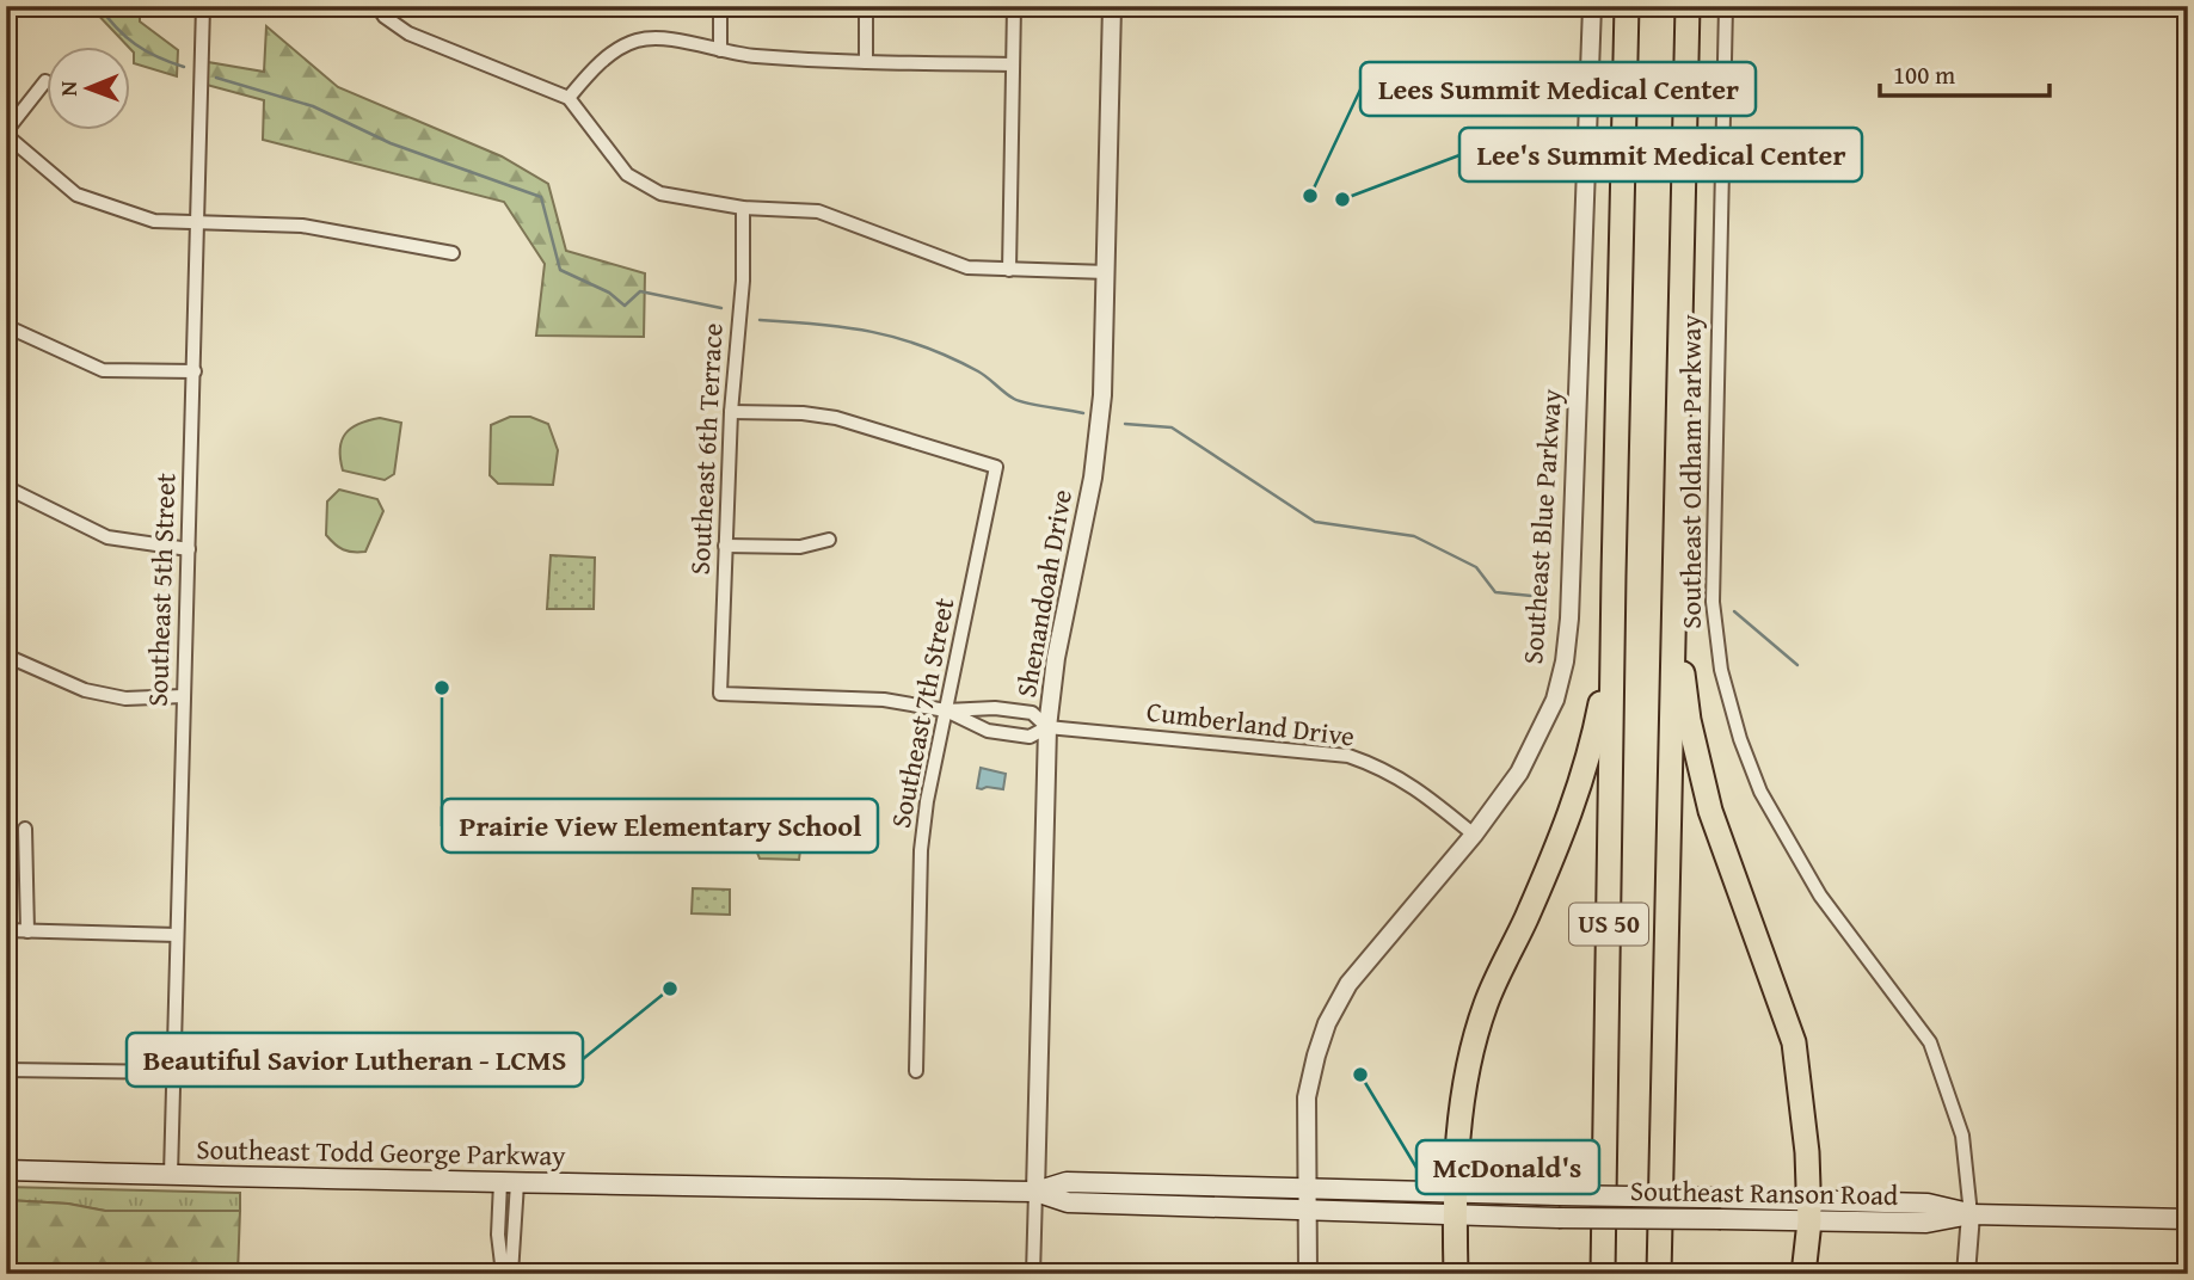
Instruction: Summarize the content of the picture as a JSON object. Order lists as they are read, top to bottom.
{
  "streets": {
    "highway": ["US 50"],
    "main road": ["Southeast Todd George Parkway", "Southeast Ranson Road"],
    "street": [
      "Southeast 6th Terrace",
      "Southeast Oldham Parkway",
      "Southeast Blue Parkway",
      "Southeast 5th Street",
      "Shenandoah Drive",
      "Southeast 7th Street",
      "Cumberland Drive"
    ]
  },
  "crossings": [
    ["Southeast 6th Terrace", "Southeast 7th Street"],
    ["Southeast 6th Terrace", "Cumberland Drive"],
    ["Southeast Oldham Parkway", "Southeast Ranson Road"],
    ["Southeast Blue Parkway", "Cumberland Drive"],
    ["Southeast 5th Street", "Southeast Todd George Parkway"],
    ["Shenandoah Drive", "Cumberland Drive"],
    ["Shenandoah Drive", "Southeast Todd George Parkway"],
    ["Southeast 7th Street", "Cumberland Drive"]
  ],
  "places": [
    "Lees Summit Medical Center",
    "Lee's Summit Medical Center",
    "Prairie View Elementary School",
    "Beautiful Savior Lutheran - LCMS",
    "McDonald's"
  ],
  "scale_bar": "100 m",
  "north": "left"
}
